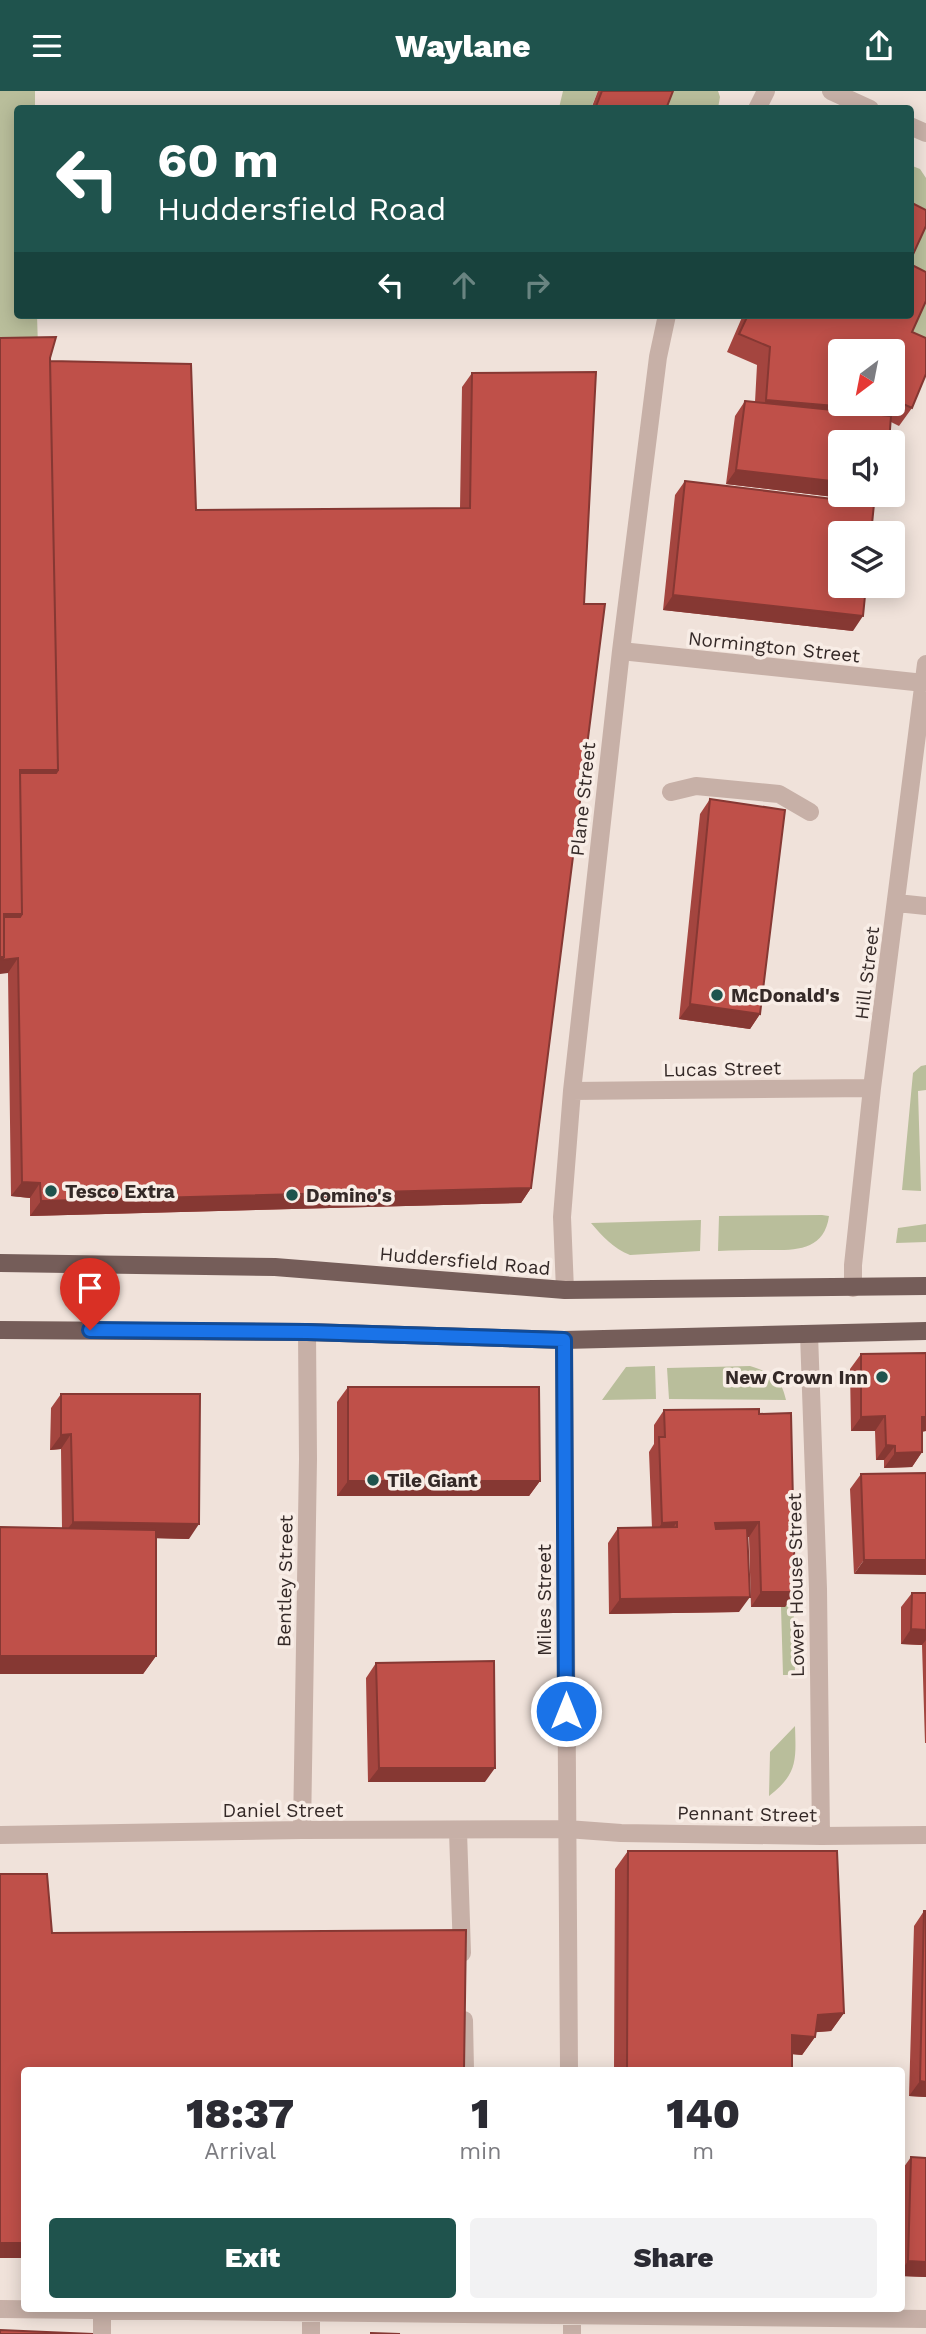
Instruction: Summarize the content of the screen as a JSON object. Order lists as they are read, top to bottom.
{
  "streets": {
    "main road": ["Huddersfield Road"],
    "street": [
      "Normington Street",
      "Plane Street",
      "Hill Street",
      "Lucas Street",
      "Bentley Street",
      "Lower House Street",
      "Miles Street",
      "Daniel Street",
      "Pennant Street"
    ]
  },
  "crossings": [
    ["Normington Street", "Plane Street"],
    ["Normington Street", "Hill Street"],
    ["Plane Street", "Lucas Street"],
    ["Plane Street", "Huddersfield Road"],
    ["Hill Street", "Lucas Street"],
    ["Hill Street", "Huddersfield Road"],
    ["Bentley Street", "Daniel Street"],
    ["Lower House Street", "Pennant Street"],
    ["Miles Street", "Daniel Street"],
    ["Miles Street", "Pennant Street"],
    ["Daniel Street", "Pennant Street"]
  ],
  "places": [
    "McDonald's",
    "Tesco Extra",
    "Domino's",
    "New Crown Inn",
    "Tile Giant"
  ],
  "north": "bottom left",
  "page": {
    "header": "Waylane",
    "turn": ["60 m", "Huddersfield Road"],
    "eta": [
      "18:37",
      "Arrival",
      "1",
      "min",
      "140",
      "m"
    ],
    "buttons": ["Exit", "Share"]
  }
}
